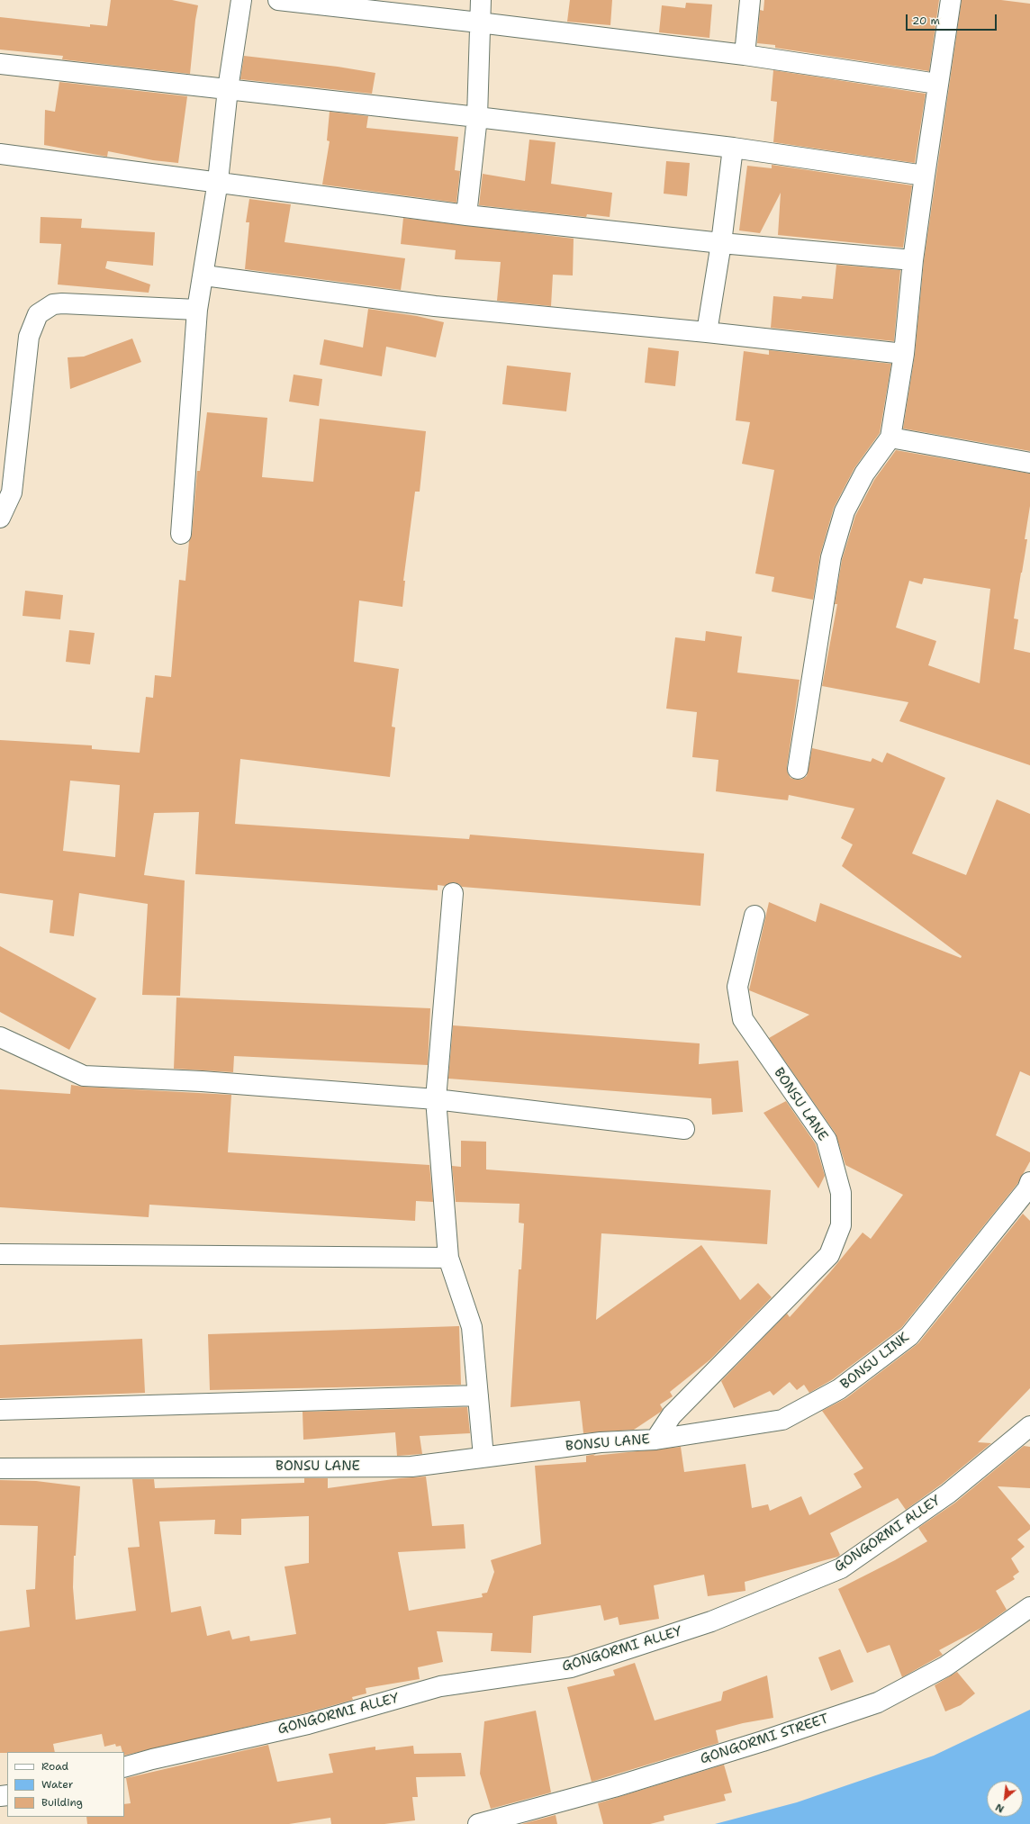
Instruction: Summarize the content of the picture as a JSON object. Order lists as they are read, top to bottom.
{
  "streets": {
    "street": [
      "BONSU LANE",
      "BONSU LINK",
      "GONGORMI ALLEY",
      "GONGORMI STREET"
    ]
  },
  "crossings": [
    ["BONSU LANE", "BONSU LINK"]
  ],
  "legend": ["Road", "Water", "Building"],
  "scale_bar": "20 m",
  "north": "bottom left"
}
